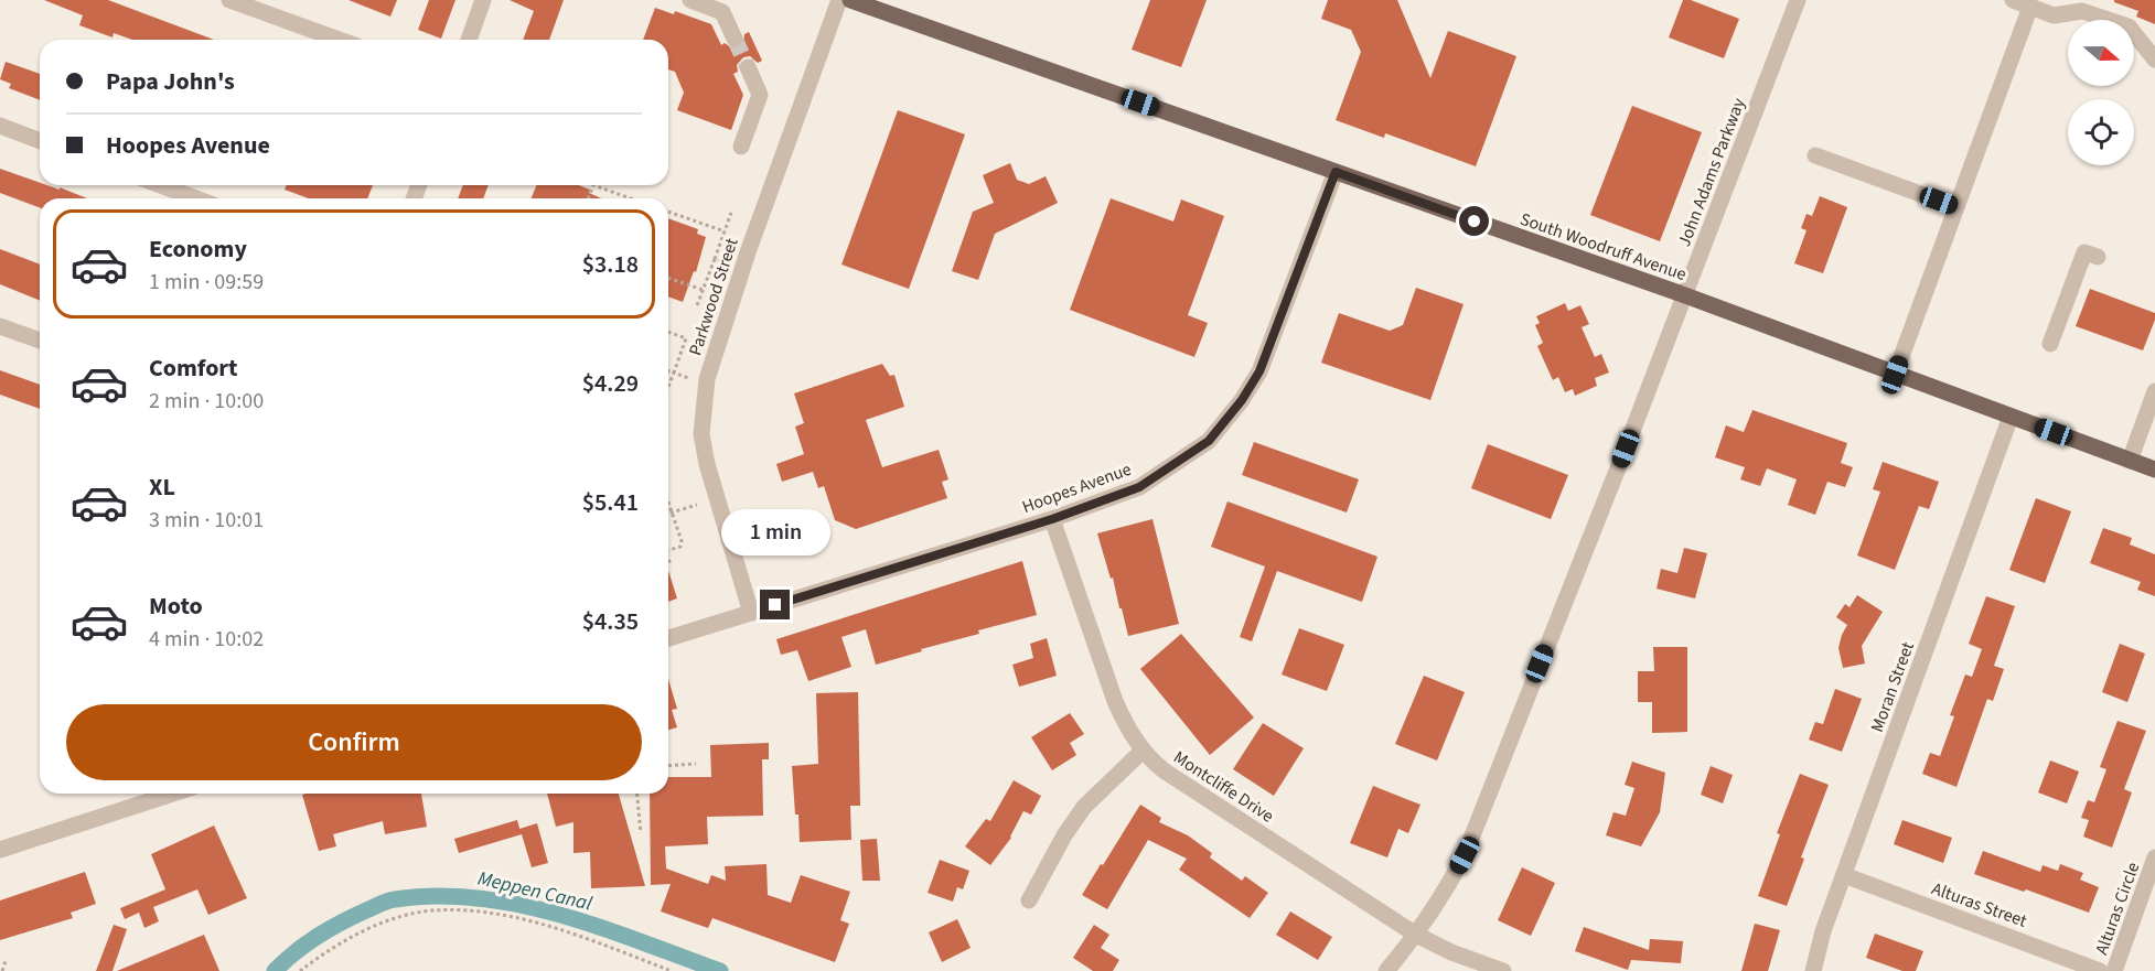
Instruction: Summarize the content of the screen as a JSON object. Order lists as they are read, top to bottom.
{
  "streets": {
    "main road": ["South Woodruff Avenue"],
    "street": [
      "John Adams Parkway",
      "Parkwood Street",
      "Hoopes Avenue",
      "Moran Street",
      "Montcliffe Drive",
      "Alturas Street",
      "Alturas Circle"
    ]
  },
  "crossings": [
    ["John Adams Parkway", "South Woodruff Avenue"],
    ["John Adams Parkway", "Montcliffe Drive"],
    ["South Woodruff Avenue", "Hoopes Avenue"],
    ["South Woodruff Avenue", "Moran Street"],
    ["Parkwood Street", "Hoopes Avenue"],
    ["Hoopes Avenue", "Montcliffe Drive"],
    ["Moran Street", "Alturas Street"]
  ],
  "water": ["Meppen Canal"],
  "north": "right",
  "page": {
    "banner": ["Papa John's", "Hoopes Avenue"],
    "list": [
      {
        "name": "Economy",
        "note": "1 min · 09:59",
        "value": "$3.18"
      },
      {
        "name": "Comfort",
        "note": "2 min · 10:00",
        "value": "$4.29"
      },
      {
        "name": "XL",
        "note": "3 min · 10:01",
        "value": "$5.41"
      },
      {
        "name": "Moto",
        "note": "4 min · 10:02",
        "value": "$4.35"
      }
    ],
    "bubble": "1 min",
    "buttons": "Confirm"
  }
}
